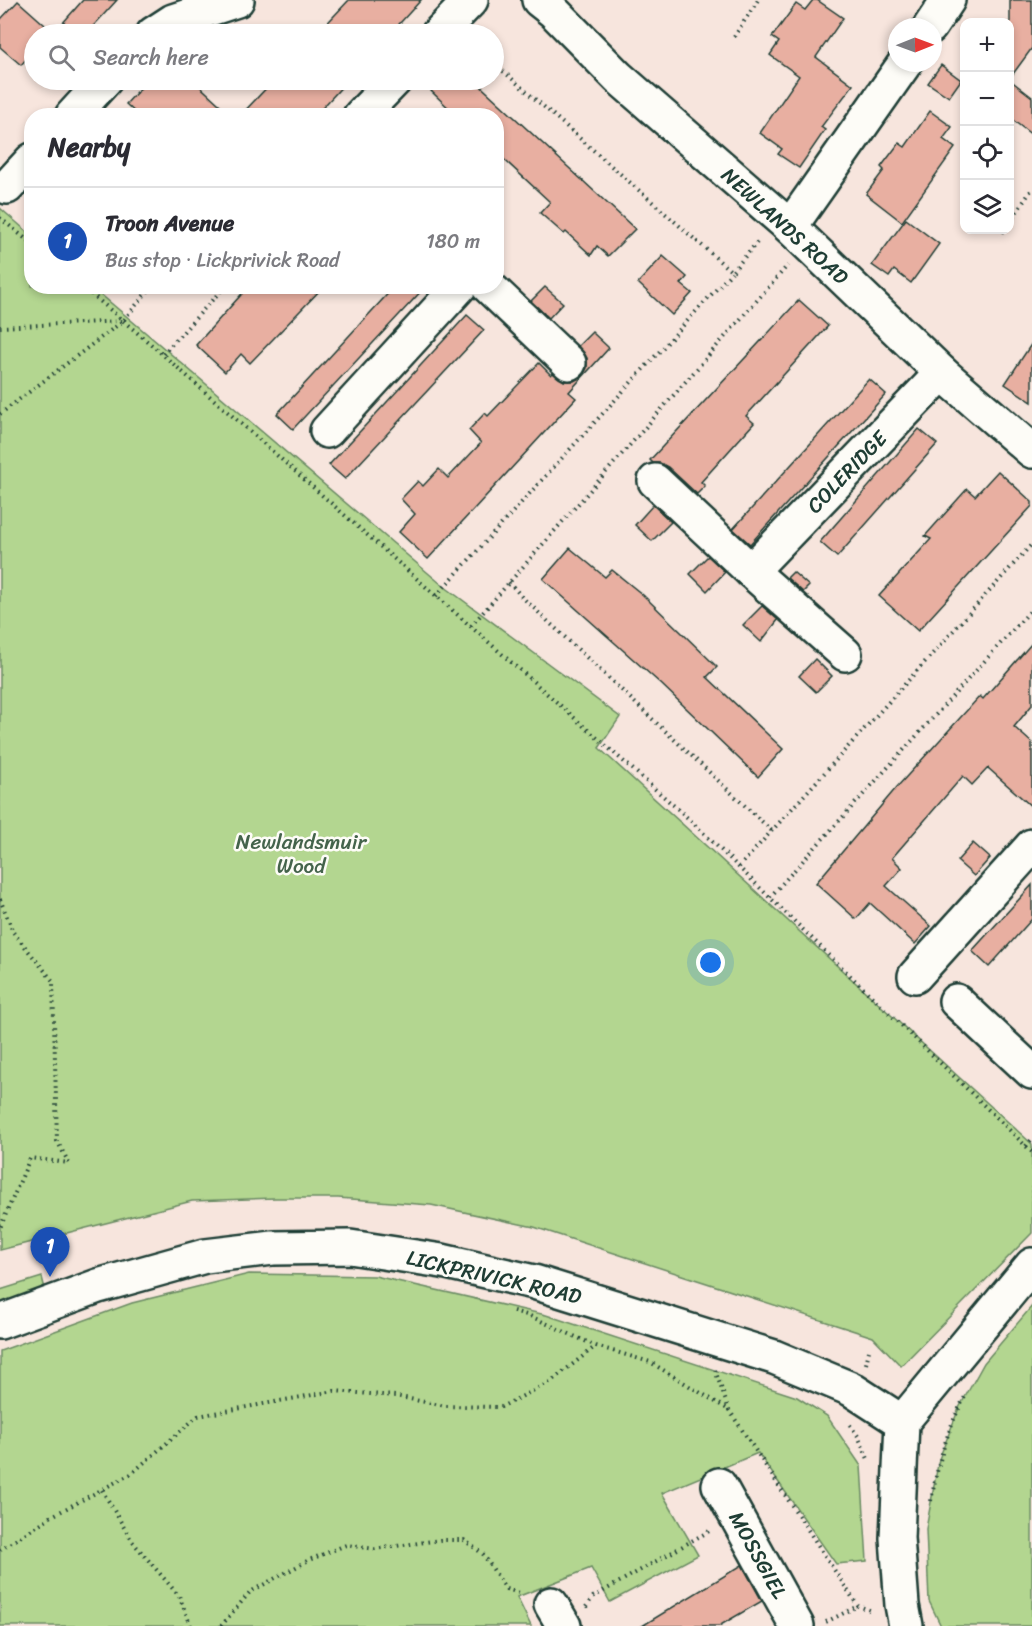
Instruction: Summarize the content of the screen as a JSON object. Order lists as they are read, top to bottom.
{
  "streets": {
    "street": [
      "NEWLANDS ROAD",
      "COLERIDGE",
      "LICKPRIVICK ROAD",
      "MOSSGIEL"
    ]
  },
  "crossings": [
    ["NEWLANDS ROAD", "COLERIDGE"]
  ],
  "parks": ["Newlandsmuir Wood"],
  "north": "right",
  "page": {
    "map_buttons": ["+", "−"],
    "search": "Search here",
    "heading": "Nearby",
    "list": [
      {
        "mark": "1",
        "name": "Troon Avenue",
        "note": "Bus stop · Lickprivick Road",
        "value": "180 m"
      }
    ],
    "pins": "1"
  }
}
